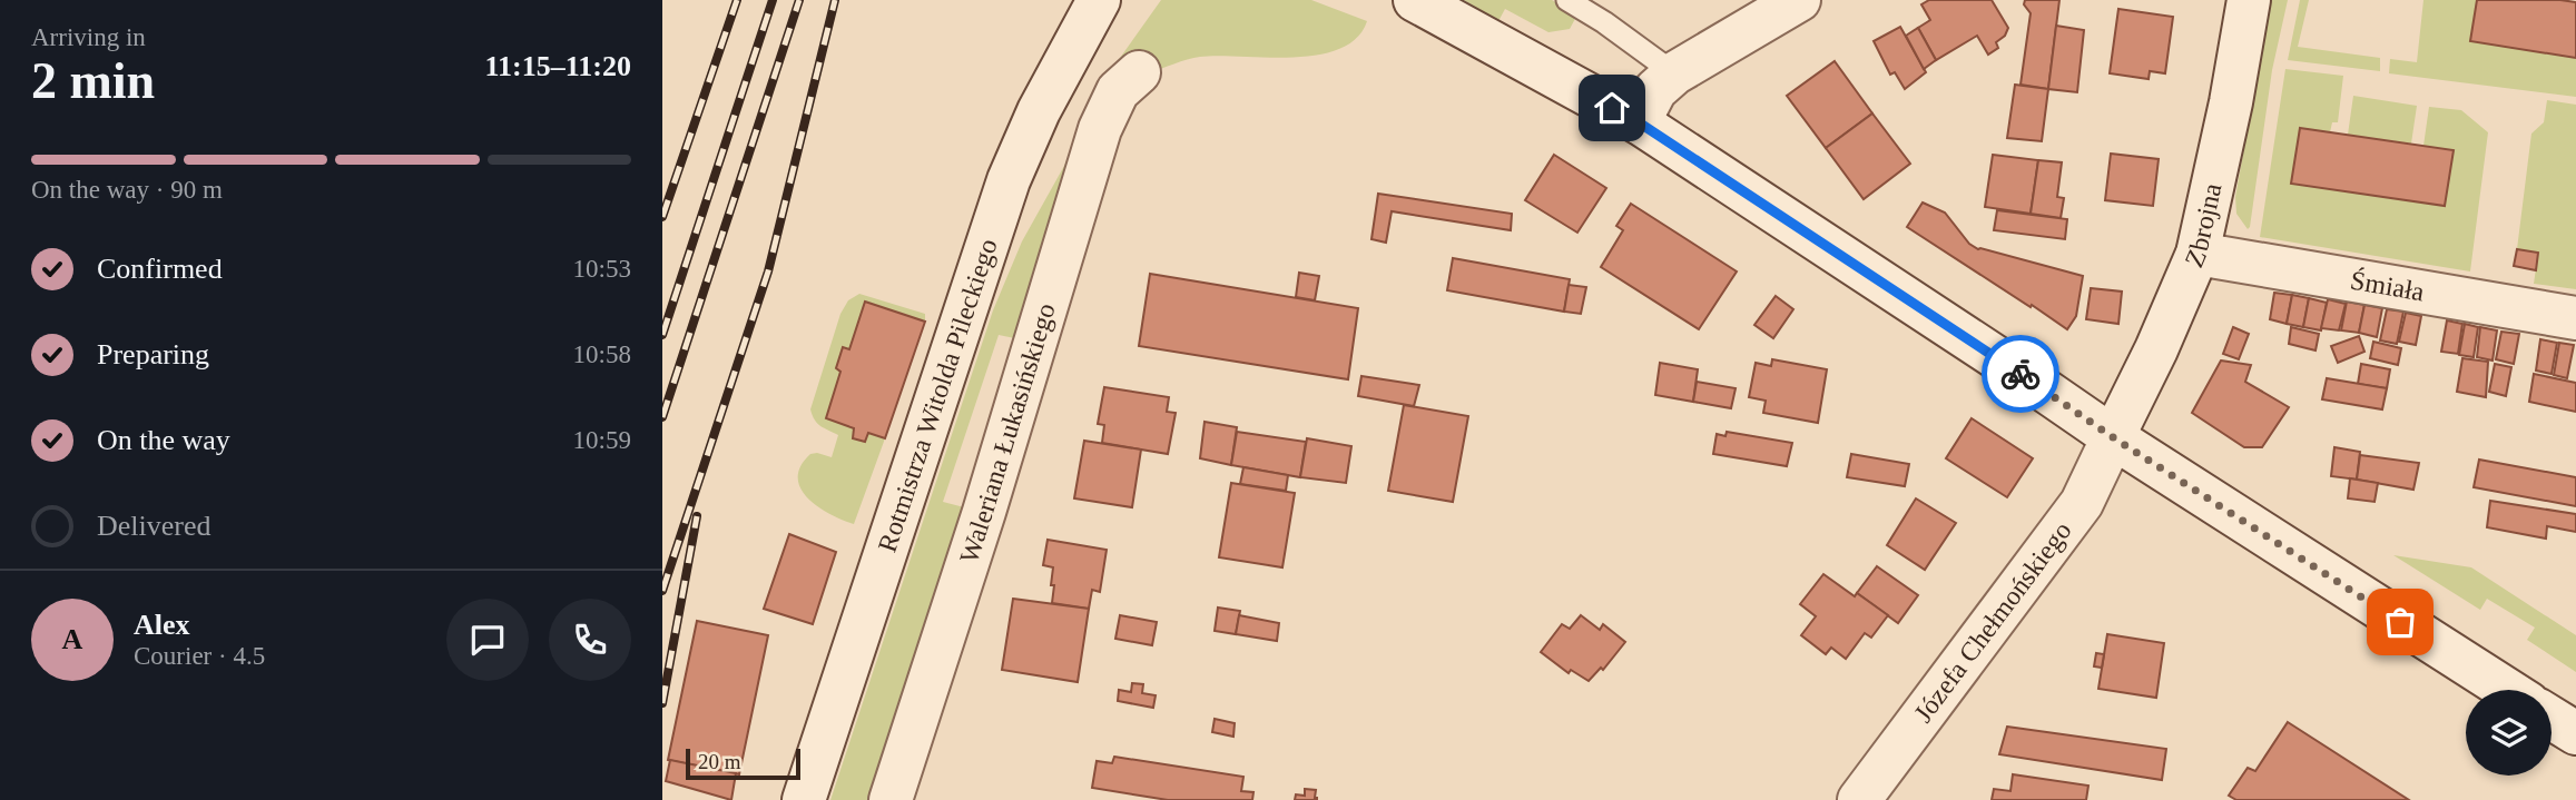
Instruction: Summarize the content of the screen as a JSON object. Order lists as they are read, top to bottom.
{
  "streets": {
    "street": [
      "Zbrojna",
      "Śmiała",
      "Rotmistrza Witolda Pileckiego",
      "Waleriana Łukasińskiego",
      "Józefa Chełmońskiego"
    ]
  },
  "crossings": [
    ["Zbrojna", "Śmiała"],
    ["Zbrojna", "Józefa Chełmońskiego"]
  ],
  "scale_bar": "20 m",
  "page": {
    "heading": ["2 min", "Arriving in", "11:15–11:20"],
    "panel": ["Alex", "Courier · 4.5"],
    "bar": "On the way · 90 m",
    "list": [
      ["Confirmed", "10:53"],
      ["Preparing", "10:58"],
      ["On the way", "10:59"],
      "Delivered"
    ],
    "round": "A",
    "scale": "20 m"
  }
}
